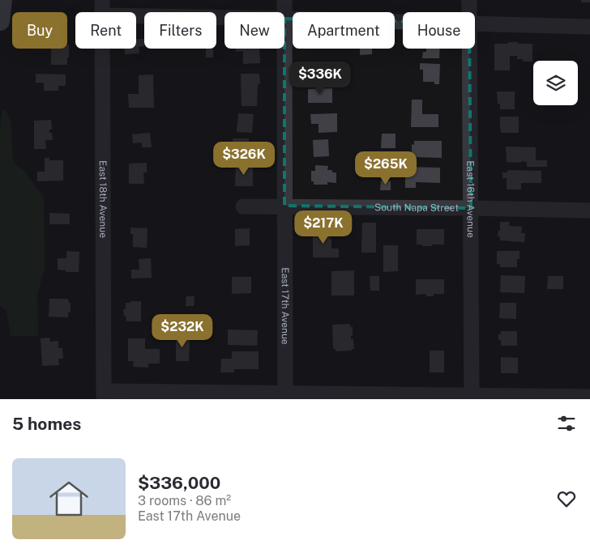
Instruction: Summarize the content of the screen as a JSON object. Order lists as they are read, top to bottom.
{
  "streets": {
    "street": [
      "East 18th Avenue",
      "East 16th Avenue",
      "South Napa Street",
      "East 17th Avenue"
    ]
  },
  "crossings": [
    ["East 16th Avenue", "South Napa Street"],
    ["South Napa Street", "East 17th Avenue"]
  ],
  "page": {
    "chip": [
      "Buy",
      "Rent",
      "Filters",
      "New",
      "Apartment",
      "House"
    ],
    "price": [
      "$336K",
      "$326K",
      "$265K",
      "$217K",
      "$232K"
    ],
    "heading": "5 homes",
    "list": [
      {
        "name": "$336,000",
        "note": "3 rooms · 86 m² · East 17th Avenue"
      }
    ]
  }
}
